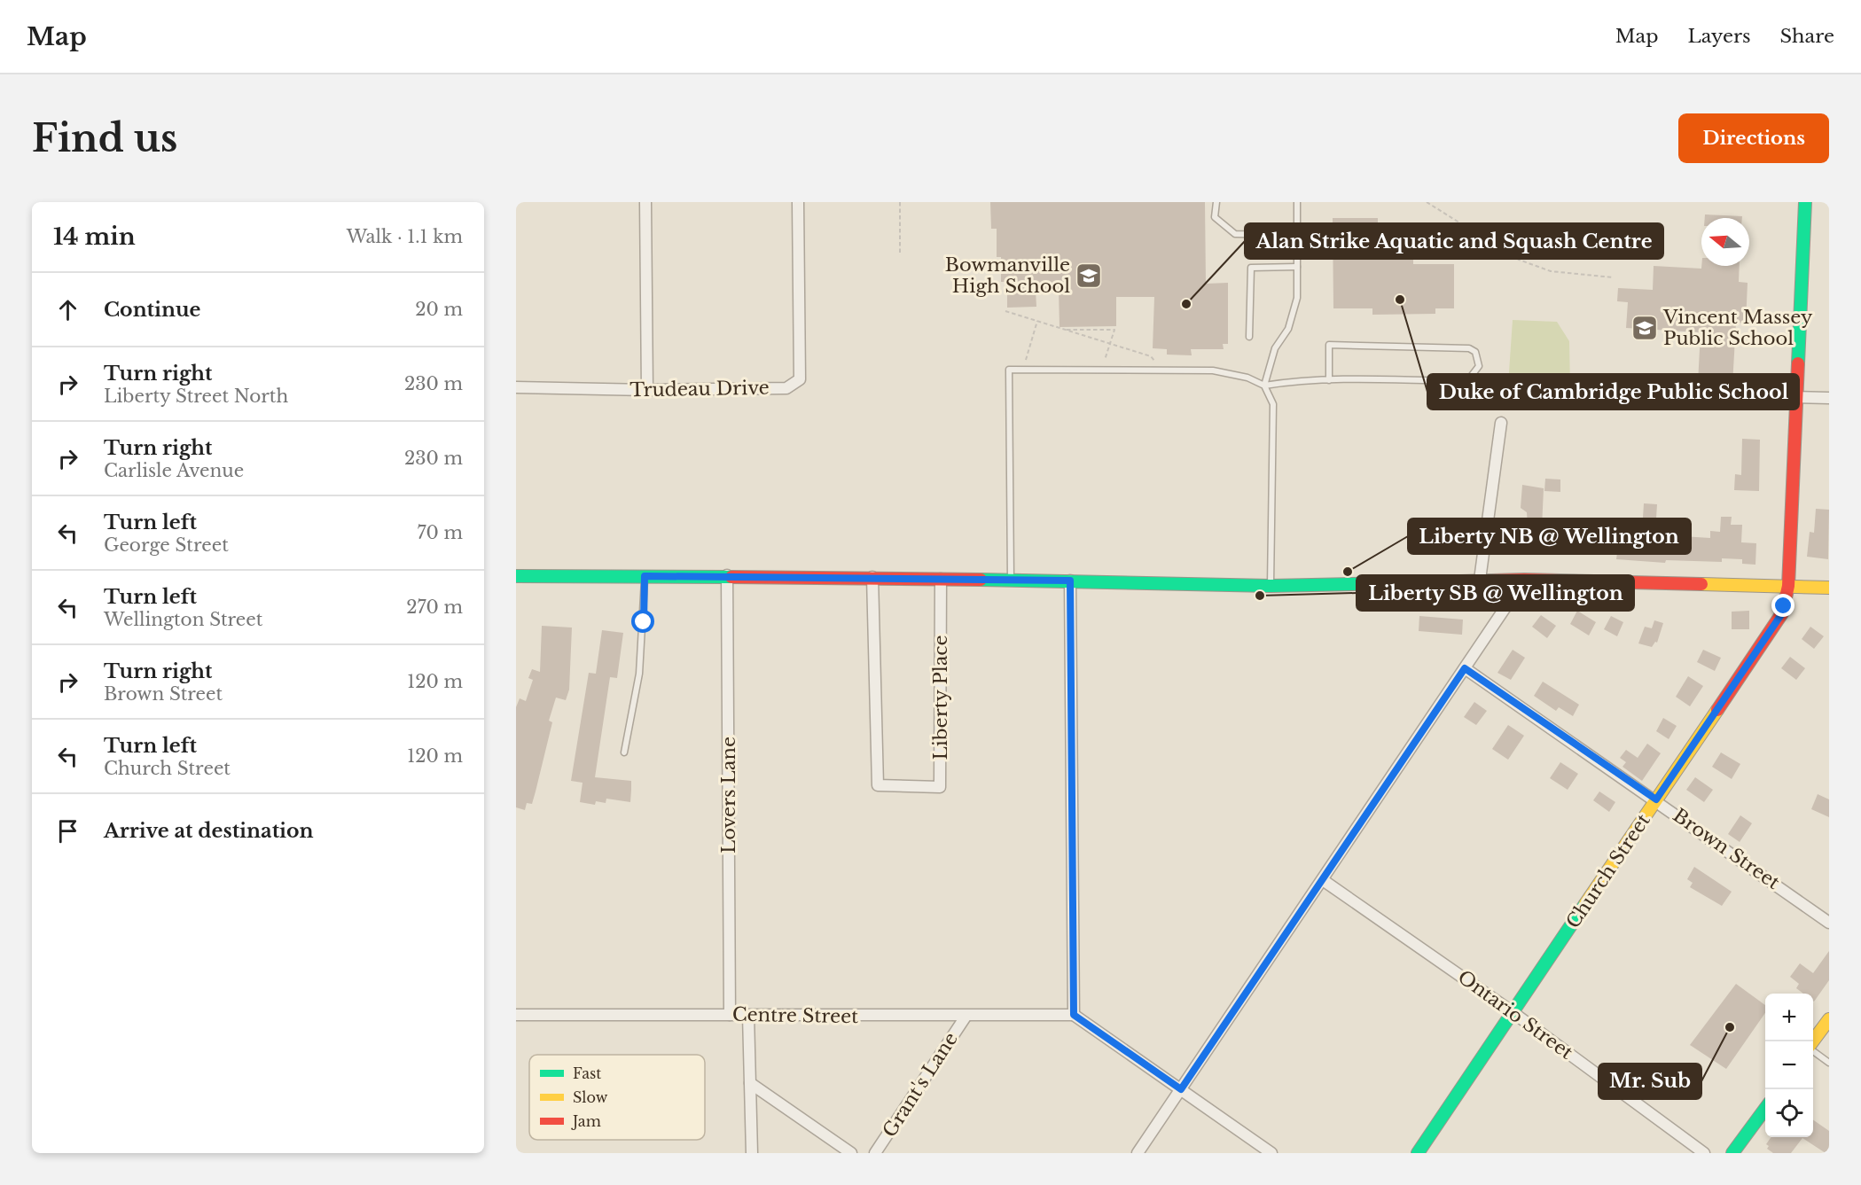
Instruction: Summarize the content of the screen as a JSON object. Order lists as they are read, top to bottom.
{
  "streets": {
    "main road": ["Church Street"],
    "street": [
      "Trudeau Drive",
      "Liberty Place",
      "Lovers Lane",
      "Brown Street",
      "Ontario Street",
      "Centre Street",
      "Grant's Lane"
    ]
  },
  "crossings": [
    ["Lovers Lane", "Centre Street"],
    ["Brown Street", "Church Street"],
    ["Church Street", "Ontario Street"],
    ["Centre Street", "Grant's Lane"]
  ],
  "places": {
    "school or university": ["Bowmanville High School", "Vincent Massey Public School"],
    "other": [
      "Duke of Cambridge Public School",
      "Alan Strike Aquatic and Squash Centre",
      "Liberty NB @ Wellington",
      "Liberty SB @ Wellington",
      "Mr. Sub"
    ]
  },
  "legend": ["Fast", "Slow", "Jam"],
  "north": "left",
  "page": {
    "header": "Map",
    "nav": ["Map", "Layers", "Share"],
    "buttons": "Directions",
    "title": "Find us",
    "heading": ["14 min", "Walk · 1.1 km"],
    "list": [
      ["Continue", "20 m"],
      ["Turn right", "Liberty Street North", "230 m"],
      ["Turn right", "Carlisle Avenue", "230 m"],
      ["Turn left", "George Street", "70 m"],
      ["Turn left", "Wellington Street", "270 m"],
      ["Turn right", "Brown Street", "120 m"],
      ["Turn left", "Church Street", "120 m"],
      "Arrive at destination"
    ],
    "map_buttons": ["+", "−"]
  }
}
